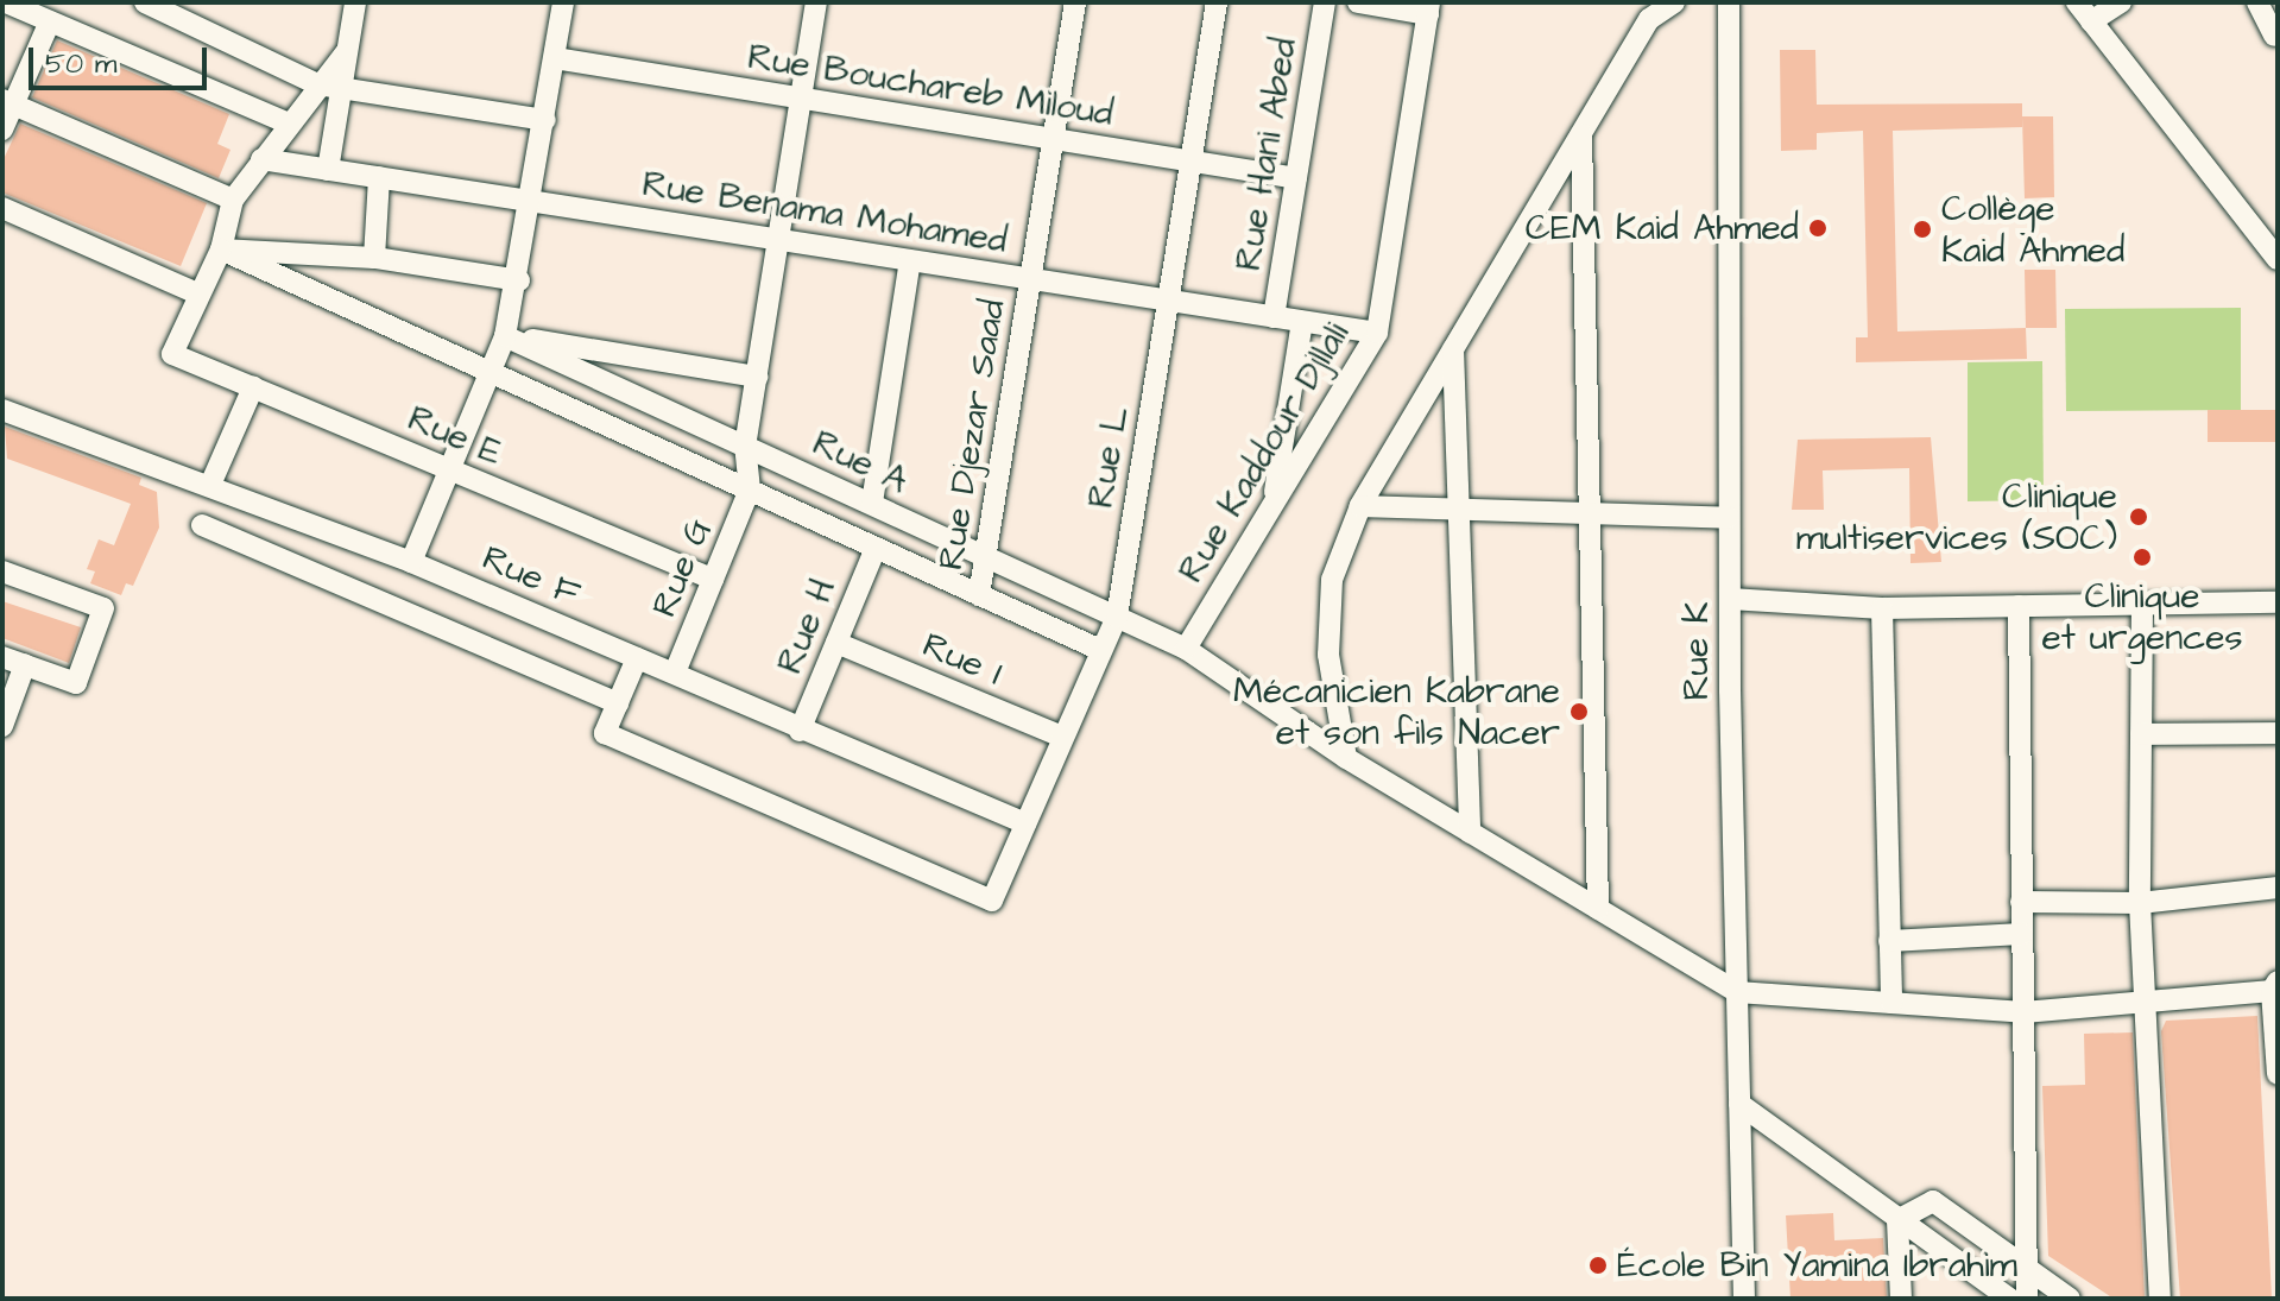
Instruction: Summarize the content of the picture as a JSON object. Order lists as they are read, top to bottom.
{
  "streets": {
    "street": [
      "Rue Bouchareb Miloud",
      "Rue Hani Abed",
      "Rue Benama Mohamed",
      "Rue Djezar Saad",
      "Rue E",
      "Rue Kaddour Djllali",
      "Rue L",
      "Rue A",
      "Rue G",
      "Rue F",
      "Rue H",
      "Rue K",
      "Rue I"
    ]
  },
  "crossings": [
    ["Rue Bouchareb Miloud", "Rue Hani Abed"],
    ["Rue Bouchareb Miloud", "Rue Djezar Saad"],
    ["Rue Bouchareb Miloud", "Rue L"],
    ["Rue Hani Abed", "Rue Benama Mohamed"],
    ["Rue Benama Mohamed", "Rue Djezar Saad"],
    ["Rue Benama Mohamed", "Rue Kaddour Djllali"],
    ["Rue Benama Mohamed", "Rue L"],
    ["Rue Benama Mohamed", "Rue H"],
    ["Rue Djezar Saad", "Rue A"],
    ["Rue E", "Rue G"],
    ["Rue Kaddour Djllali", "Rue A"],
    ["Rue L", "Rue A"],
    ["Rue L", "Rue F"],
    ["Rue L", "Rue I"],
    ["Rue A", "Rue H"],
    ["Rue A", "Rue K"],
    ["Rue G", "Rue F"],
    ["Rue F", "Rue H"],
    ["Rue H", "Rue I"]
  ],
  "places": [
    "CEM Kaid Ahmed",
    "Collège Kaid Ahmed",
    "Clinique multiservices (SOC)",
    "Clinique et urgences",
    "Mécanicien Kabrane et son fils Nacer",
    "École Bin Yamina Ibrahim"
  ],
  "scale_bar": "50 m"
}
